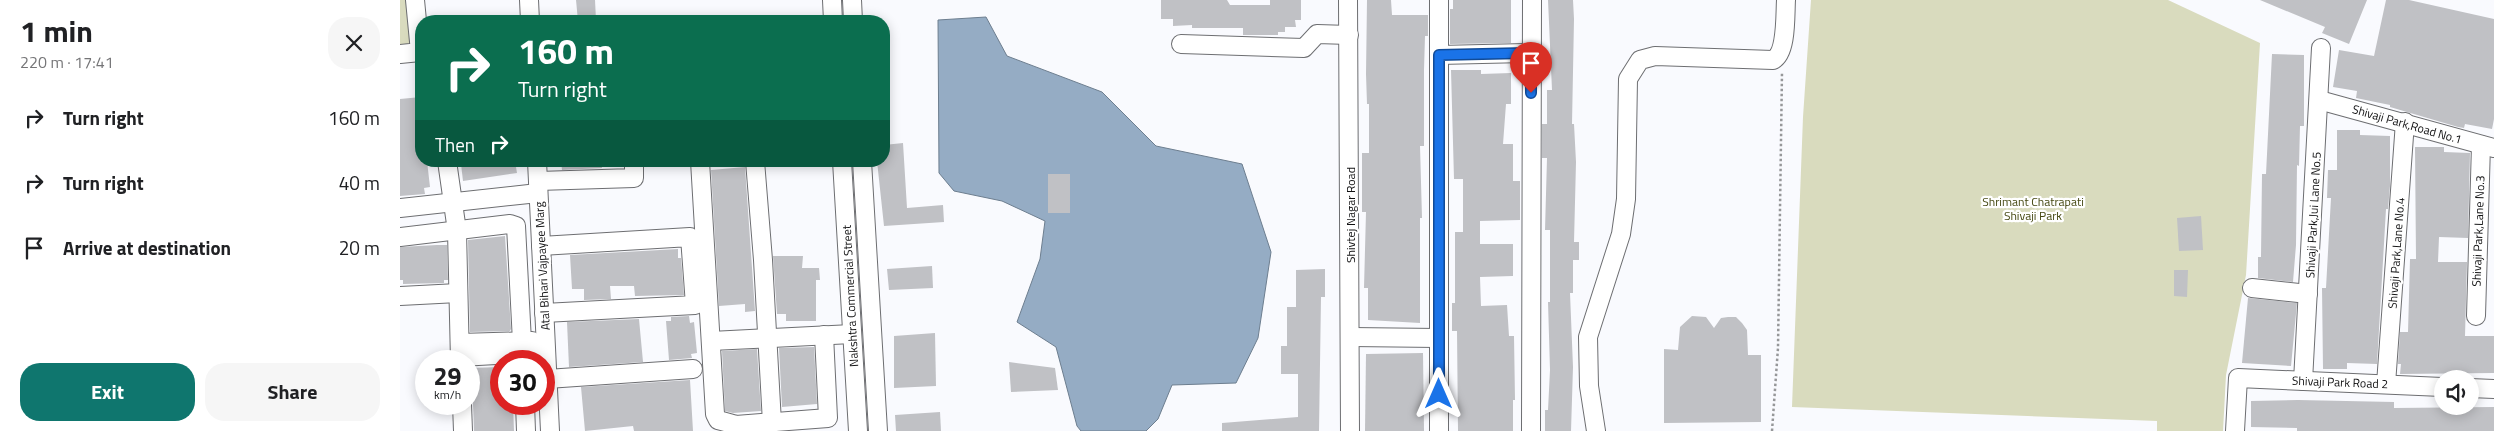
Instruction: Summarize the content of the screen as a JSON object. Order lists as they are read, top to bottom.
{
  "streets": {
    "street": [
      "Shivaji Park,Road No.1",
      "Shivtej Nagar Road",
      "Shivaji Park,Jui Lane No.5",
      "Shivaji Park,Lane No.3",
      "Shivaji Park,Lane No.4",
      "Atal Bihari Vajpayee Marg",
      "Nakshtra Commercial Street",
      "Shivaji Park Road 2"
    ]
  },
  "crossings": [
    ["Shivaji Park,Road No.1", "Shivaji Park,Jui Lane No.5"],
    ["Shivaji Park,Road No.1", "Shivaji Park,Lane No.3"],
    ["Shivaji Park,Road No.1", "Shivaji Park,Lane No.4"],
    ["Shivaji Park,Jui Lane No.5", "Shivaji Park Road 2"],
    ["Shivaji Park,Lane No.4", "Shivaji Park Road 2"]
  ],
  "parks": ["Shrimant Chatrapati Shivaji Park"],
  "page": {
    "heading": ["1 min", "220 m · 17:41"],
    "turn": ["160 m", "Turn right"],
    "list": [
      {
        "name": "Turn right",
        "value": "160 m"
      },
      {
        "name": "Turn right",
        "value": "40 m"
      },
      {
        "name": "Arrive at destination",
        "value": "20 m"
      }
    ],
    "then": "Then",
    "speed": "29 km/h",
    "limit": "30",
    "buttons": ["Exit", "Share"]
  }
}
